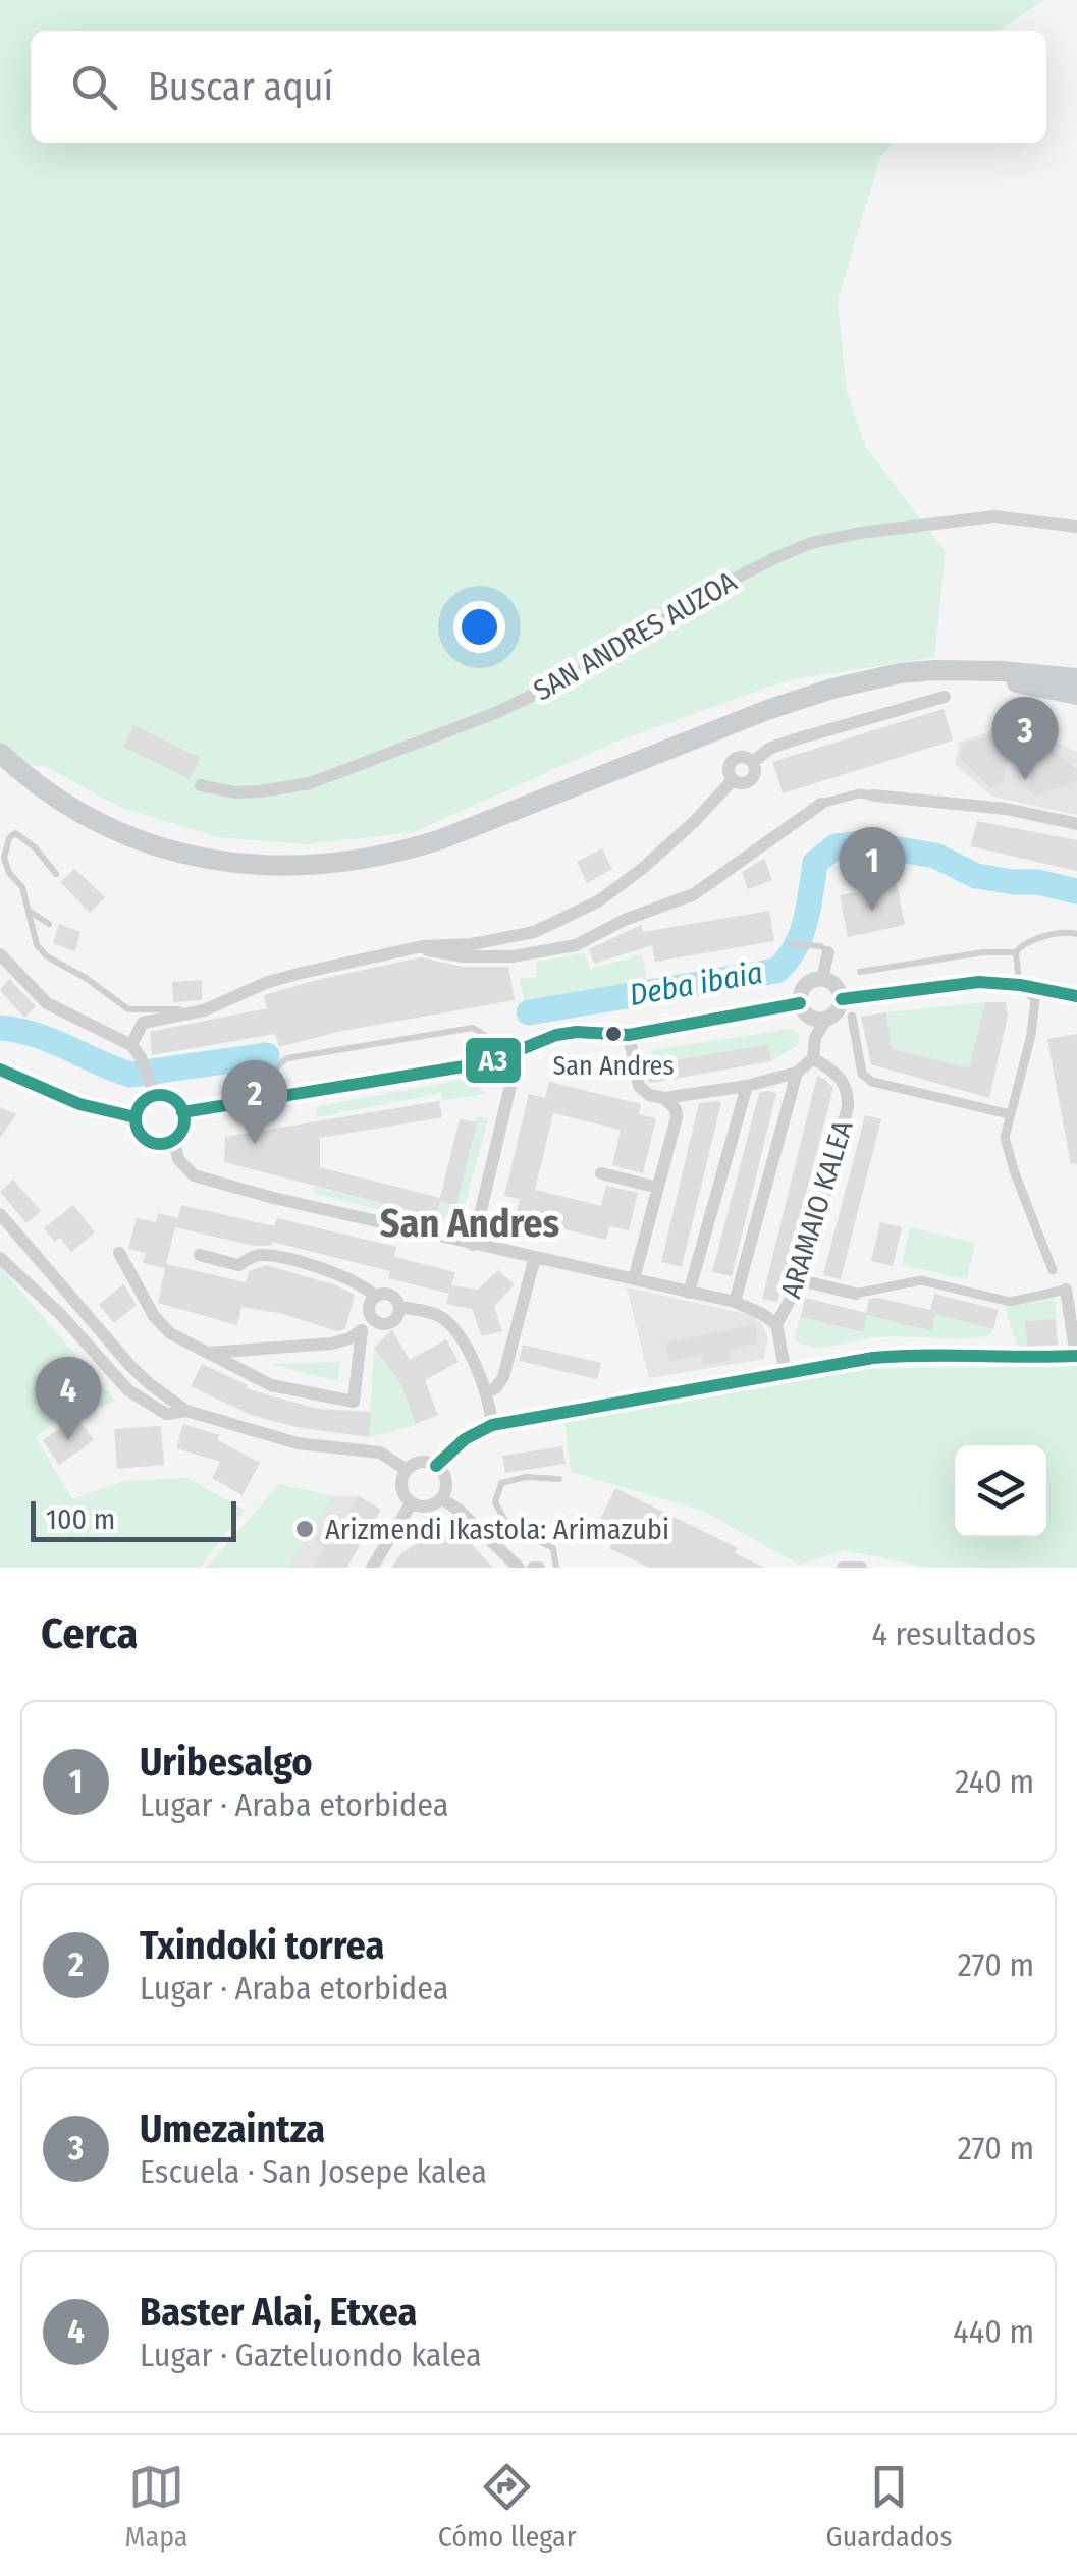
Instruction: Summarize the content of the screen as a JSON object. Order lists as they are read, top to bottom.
{
  "streets": {
    "street": ["SAN ANDRES AUZOA", "ARAMAIO KALEA"]
  },
  "districts": ["San Andres"],
  "water": ["Deba ibaia"],
  "places": ["San Andres", "Arizmendi Ikastola: Arimazubi"],
  "lines": ["transit line A3"],
  "scale_bar": "100 m",
  "page": {
    "search": "Buscar aquí",
    "pins": [
      "3",
      "1",
      "2",
      "4"
    ],
    "scale": "100 m",
    "heading": ["Cerca", "4 resultados"],
    "list": [
      {
        "mark": "1",
        "name": "Uribesalgo",
        "note": "Lugar · Araba etorbidea",
        "value": "240 m"
      },
      {
        "mark": "2",
        "name": "Txindoki torrea",
        "note": "Lugar · Araba etorbidea",
        "value": "270 m"
      },
      {
        "mark": "3",
        "name": "Umezaintza",
        "note": "Escuela · San Josepe kalea",
        "value": "270 m"
      },
      {
        "mark": "4",
        "name": "Baster Alai, Etxea",
        "note": "Lugar · Gazteluondo kalea",
        "value": "440 m"
      }
    ],
    "nav": ["Mapa", "Cómo llegar", "Guardados"]
  }
}
